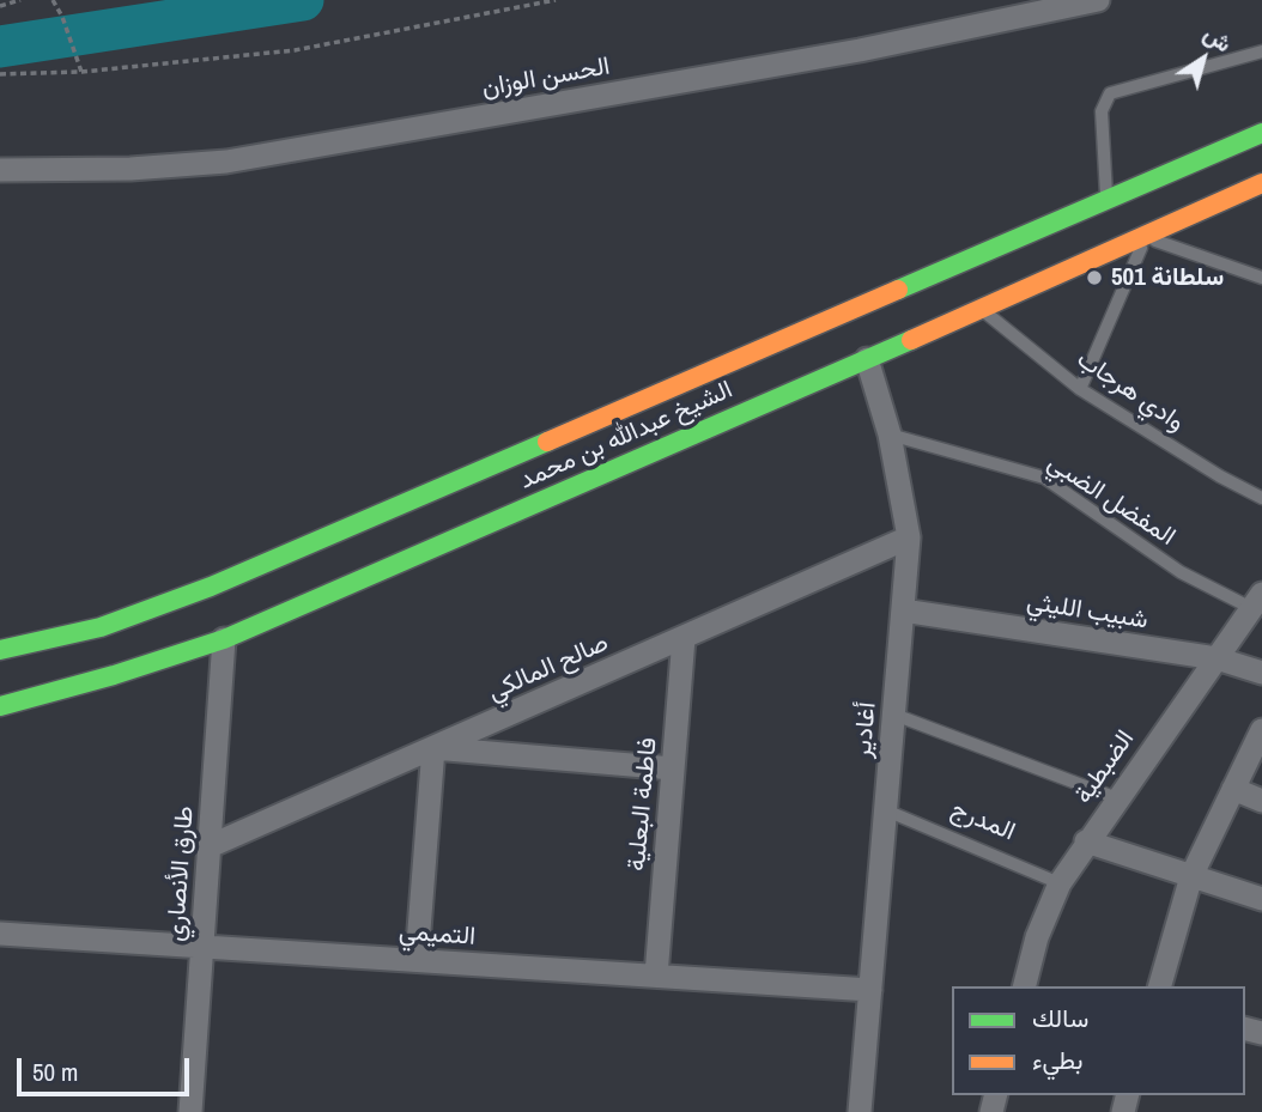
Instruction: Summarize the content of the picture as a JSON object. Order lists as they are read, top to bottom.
{
  "streets": {
    "main road": ["الشيخ عبدالله بن محمد"],
    "street": [
      "الحسن الوزان",
      "شبيب الليثي",
      "صالح المالكي",
      "أغادير",
      "الضبطية",
      "فاطمة البعلية",
      "طارق الأنصاري",
      "التميمي"
    ],
    "lane": ["وادي هرجاب", "المفضل الضبي", "المدرج"]
  },
  "crossings": [
    ["وادي هرجاب", "الشيخ عبدالله بن محمد"],
    ["الشيخ عبدالله بن محمد", "أغادير"],
    ["الشيخ عبدالله بن محمد", "طارق الأنصاري"],
    ["المفضل الضبي", "أغادير"],
    ["المفضل الضبي", "الضبطية"],
    ["شبيب الليثي", "أغادير"],
    ["شبيب الليثي", "الضبطية"],
    ["صالح المالكي", "أغادير"],
    ["صالح المالكي", "فاطمة البعلية"],
    ["صالح المالكي", "طارق الأنصاري"],
    ["أغادير", "المدرج"],
    ["أغادير", "التميمي"],
    ["الضبطية", "المدرج"],
    ["فاطمة البعلية", "التميمي"],
    ["طارق الأنصاري", "التميمي"]
  ],
  "places": ["سلطانة 501"],
  "legend": ["سالك", "بطيء"],
  "scale_bar": "50 m",
  "north": "top right"
}
